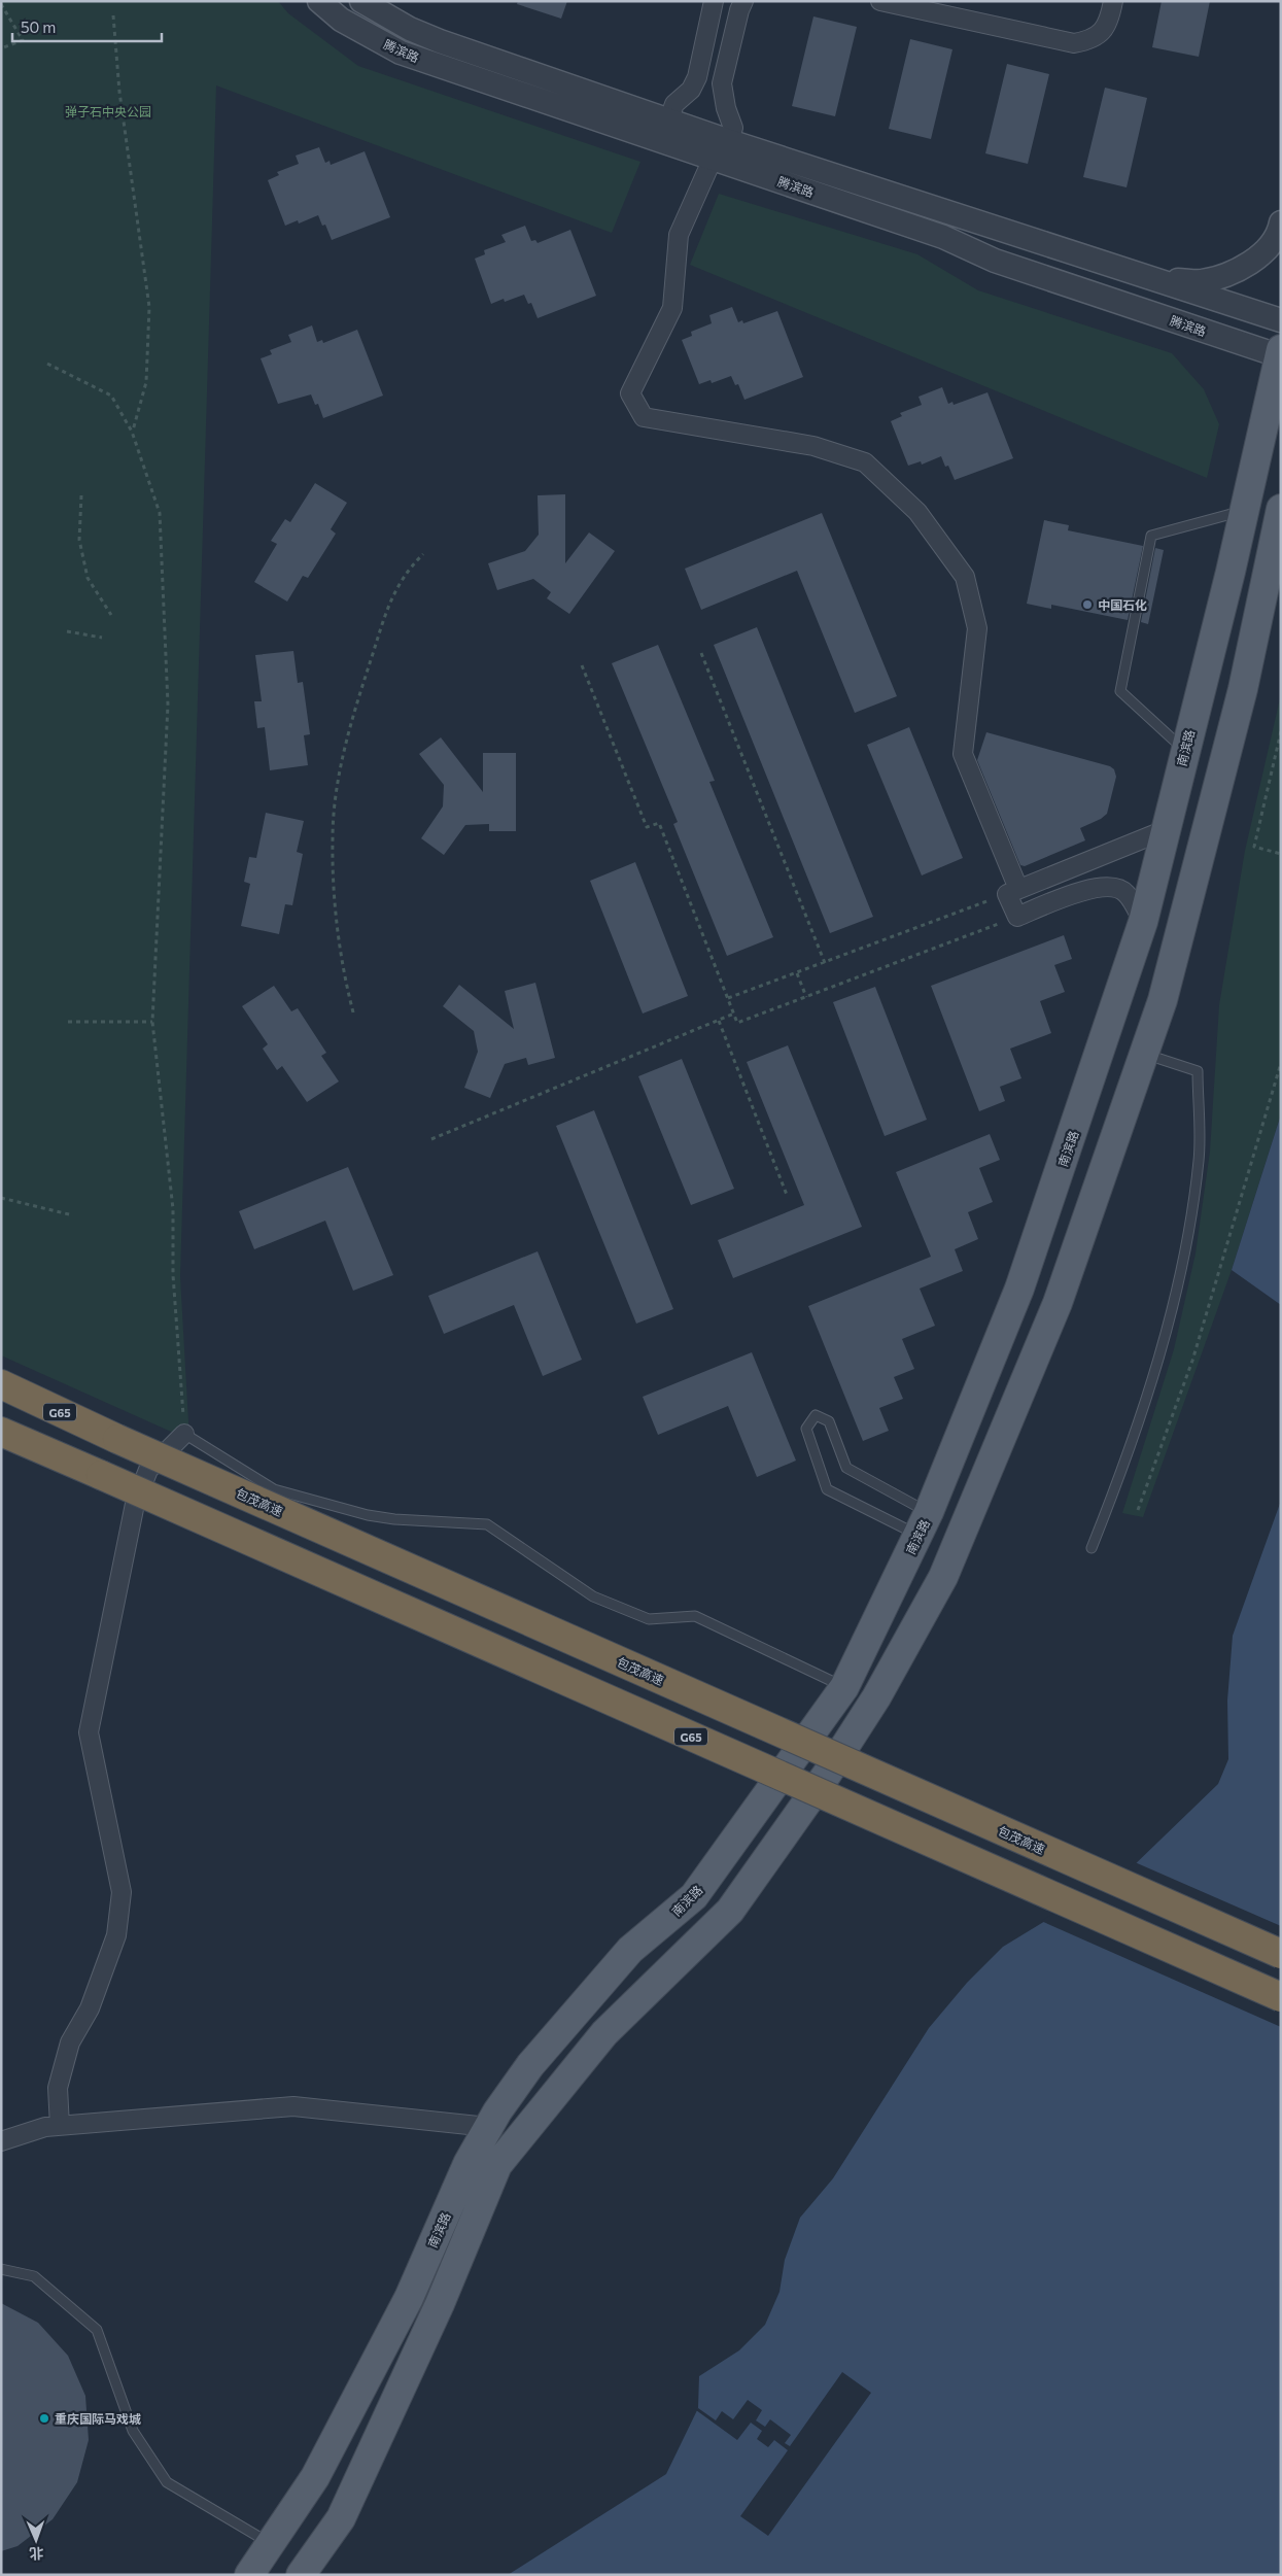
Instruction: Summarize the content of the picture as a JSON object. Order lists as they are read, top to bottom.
{
  "streets": {
    "highway": ["G65", "包茂高速"],
    "main road": ["南滨路"],
    "street": ["腾滨路"]
  },
  "crossings": [
    ["腾滨路", "南滨路"]
  ],
  "parks": ["弹子石中央公园"],
  "places": ["中国石化", "重庆国际马戏城"],
  "scale_bar": "50 m",
  "north": "bottom"
}
